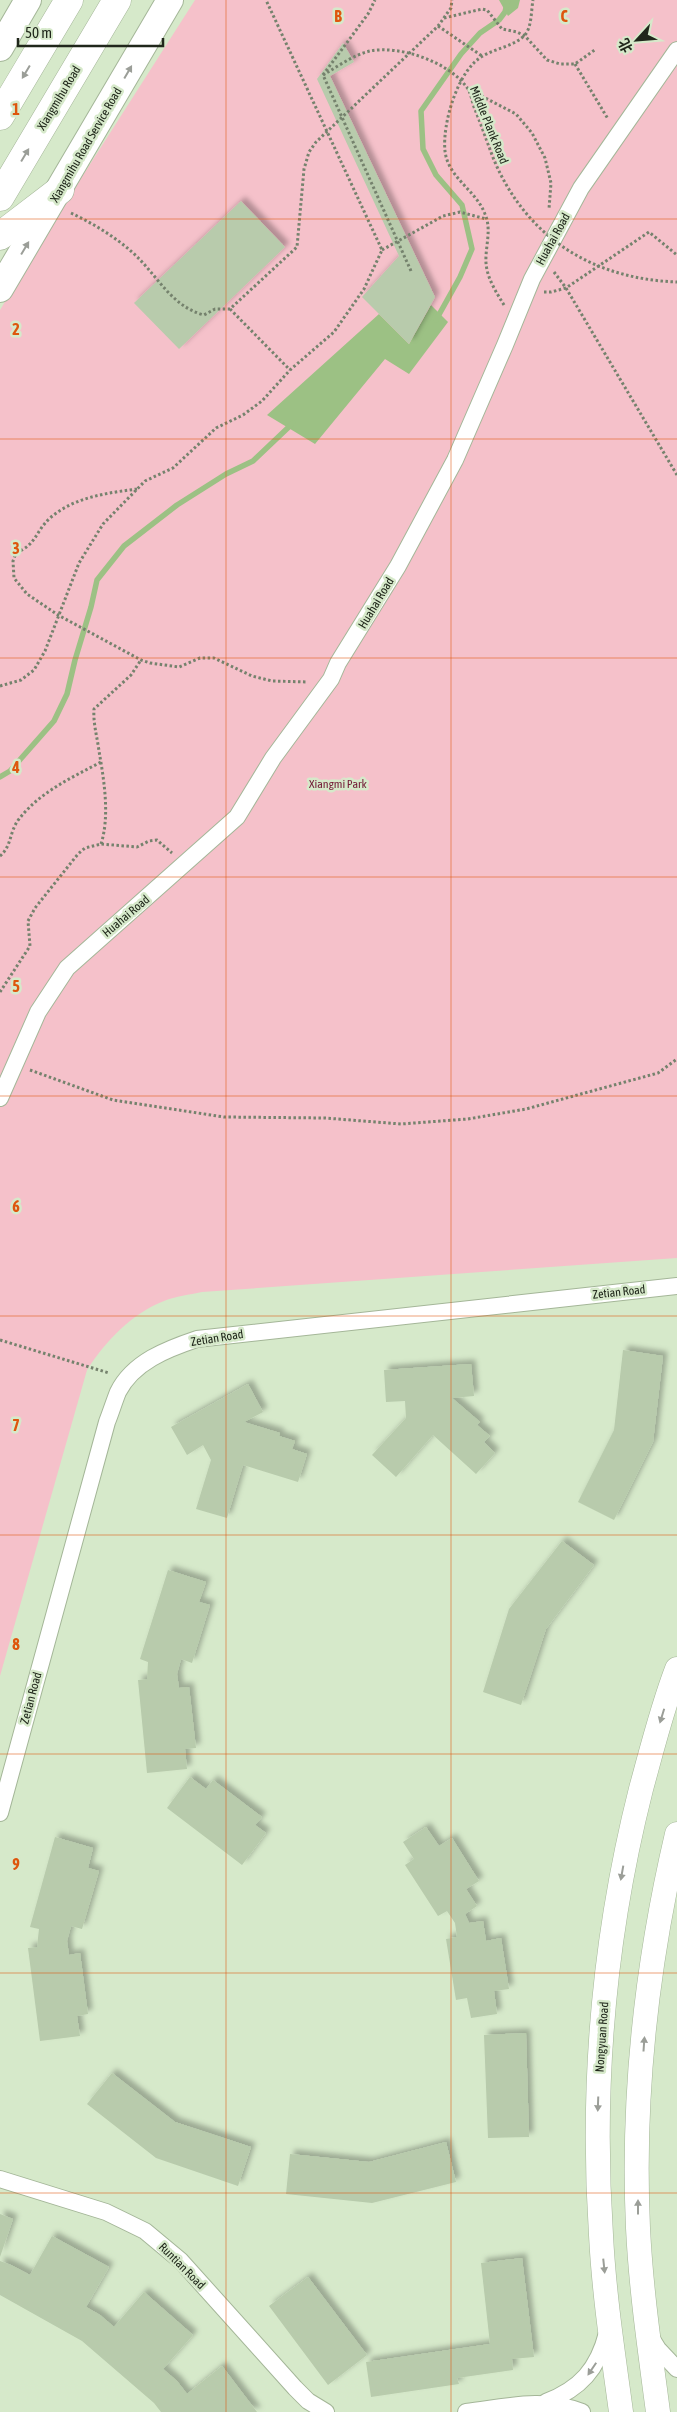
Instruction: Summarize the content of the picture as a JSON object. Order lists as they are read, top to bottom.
{
  "streets": {
    "highway": ["Xiangmihu Road"],
    "main road": ["Xiangmihu Road Service Road", "Nongyuan Road"],
    "street": ["Huahai Road", "Zetian Road", "Runtian Road"],
    "path": ["Middle Plank Road"]
  },
  "one_way": ["Xiangmihu Road Service Road"],
  "parks": ["Xiangmi Park"],
  "scale_bar": "50 m",
  "north": "bottom left",
  "grid": {
    "columns": ["B", "C"],
    "rows": [
      "1",
      "2",
      "3",
      "4",
      "5",
      "6",
      "7",
      "8",
      "9"
    ]
  }
}
